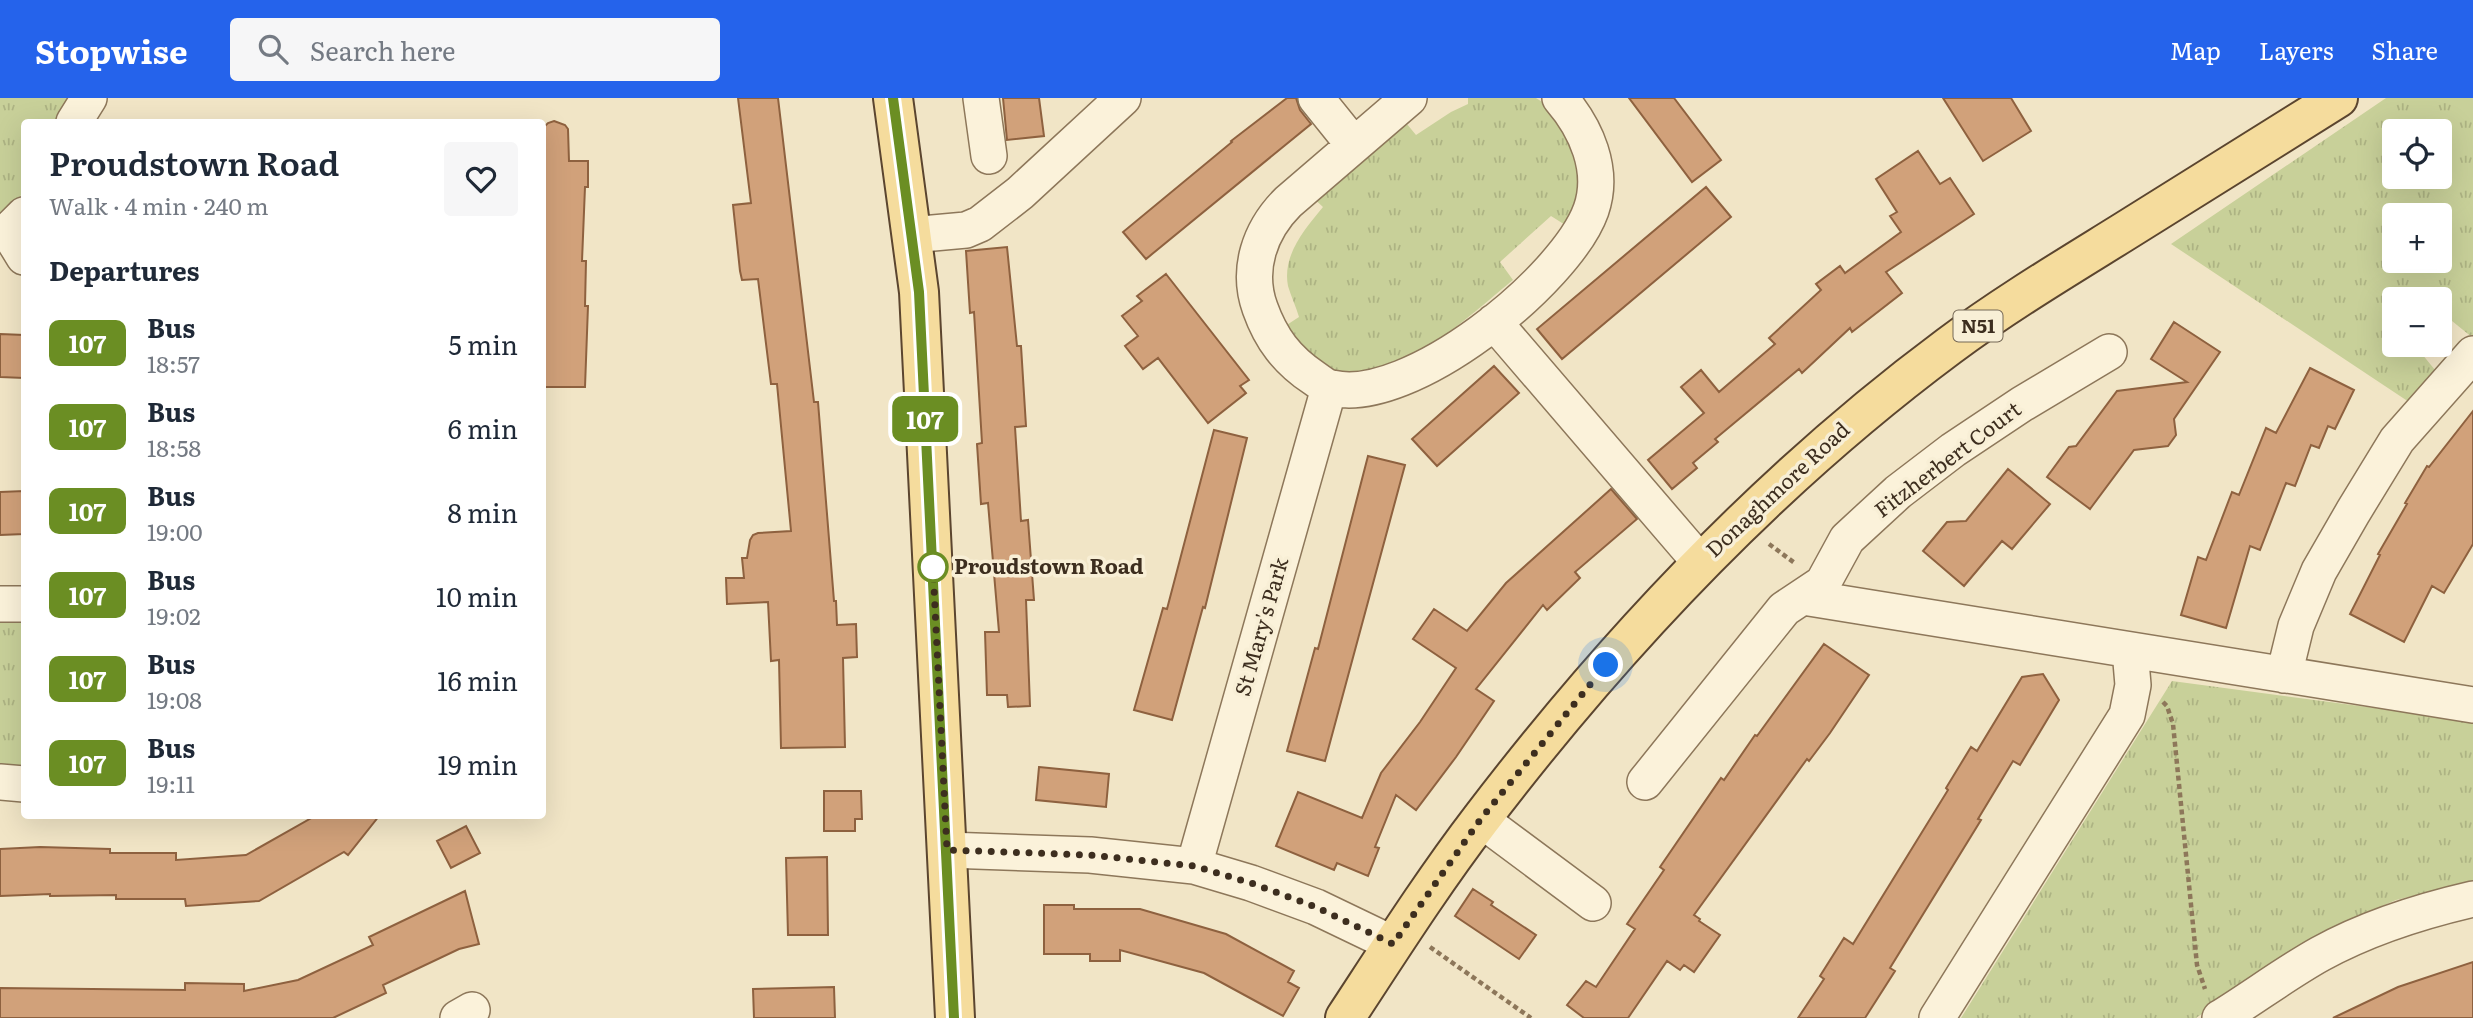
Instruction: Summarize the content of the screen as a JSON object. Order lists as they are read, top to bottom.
{
  "streets": {
    "main road": ["N51", "Donaghmore Road"],
    "street": ["Fitzherbert Court", "St Mary's Park"]
  },
  "places": ["Proudstown Road"],
  "lines": ["bus line 107"],
  "page": {
    "header": "Stopwise",
    "search": "Search here",
    "nav": ["Map", "Layers", "Share"],
    "on_map": "107",
    "map_buttons": ["+", "−"],
    "heading": [
      ["Proudstown Road", "Walk · 4 min · 240 m"],
      "Departures"
    ],
    "list": [
      {
        "mark": "107",
        "name": "Bus",
        "note": "18:57",
        "value": "5 min"
      },
      {
        "mark": "107",
        "name": "Bus",
        "note": "18:58",
        "value": "6 min"
      },
      {
        "mark": "107",
        "name": "Bus",
        "note": "19:00",
        "value": "8 min"
      },
      {
        "mark": "107",
        "name": "Bus",
        "note": "19:02",
        "value": "10 min"
      },
      {
        "mark": "107",
        "name": "Bus",
        "note": "19:08",
        "value": "16 min"
      },
      {
        "mark": "107",
        "name": "Bus",
        "note": "19:11",
        "value": "19 min"
      }
    ]
  }
}
